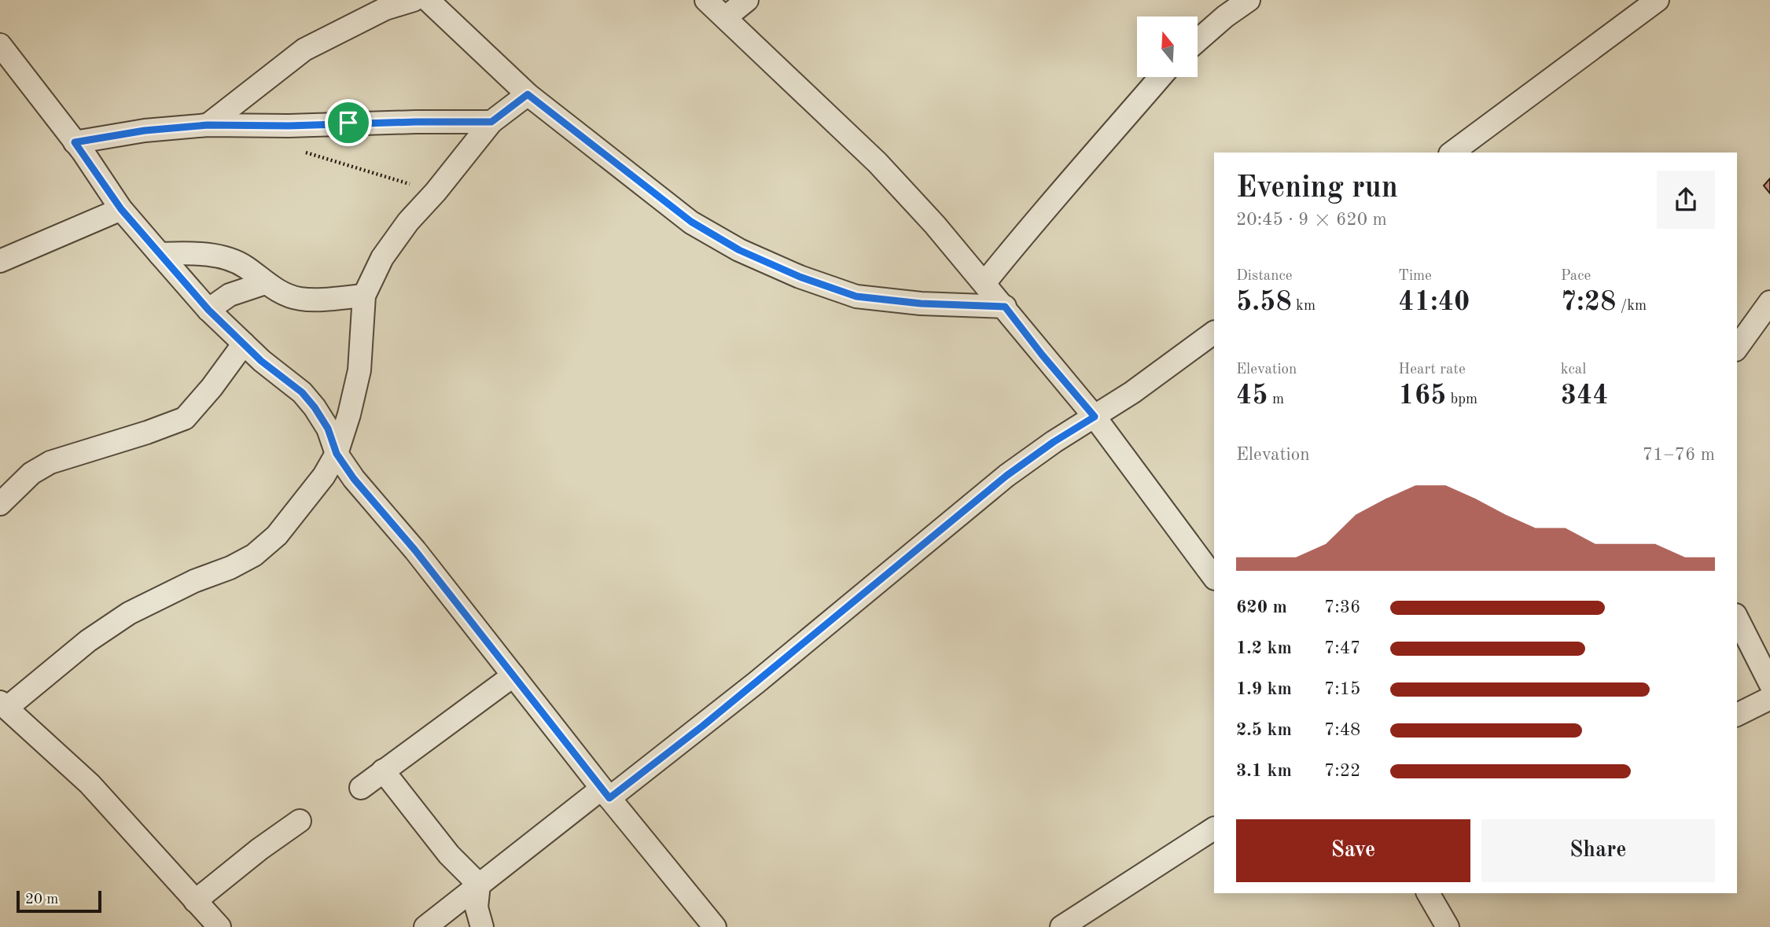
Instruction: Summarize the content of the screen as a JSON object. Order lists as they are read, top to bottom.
{
  "scale_bar": "20 m",
  "north": "top",
  "page": {
    "heading": ["Evening run", "20:45 · 9 × 620 m"],
    "stats": [
      ["Distance", "5.58 km"],
      ["Time", "41:40"],
      ["Pace", "7:28 /km"],
      ["Elevation", "45 m"],
      ["Heart rate", "165 bpm"],
      ["kcal", "344"]
    ],
    "chart": ["Elevation", "71–76 m"],
    "list": [
      {
        "name": "620 m",
        "note": "7:36"
      },
      {
        "name": "1.2 km",
        "note": "7:47"
      },
      {
        "name": "1.9 km",
        "note": "7:15"
      },
      {
        "name": "2.5 km",
        "note": "7:48"
      },
      {
        "name": "3.1 km",
        "note": "7:22"
      }
    ],
    "buttons": ["Save", "Share"],
    "scale": "20 m"
  }
}
